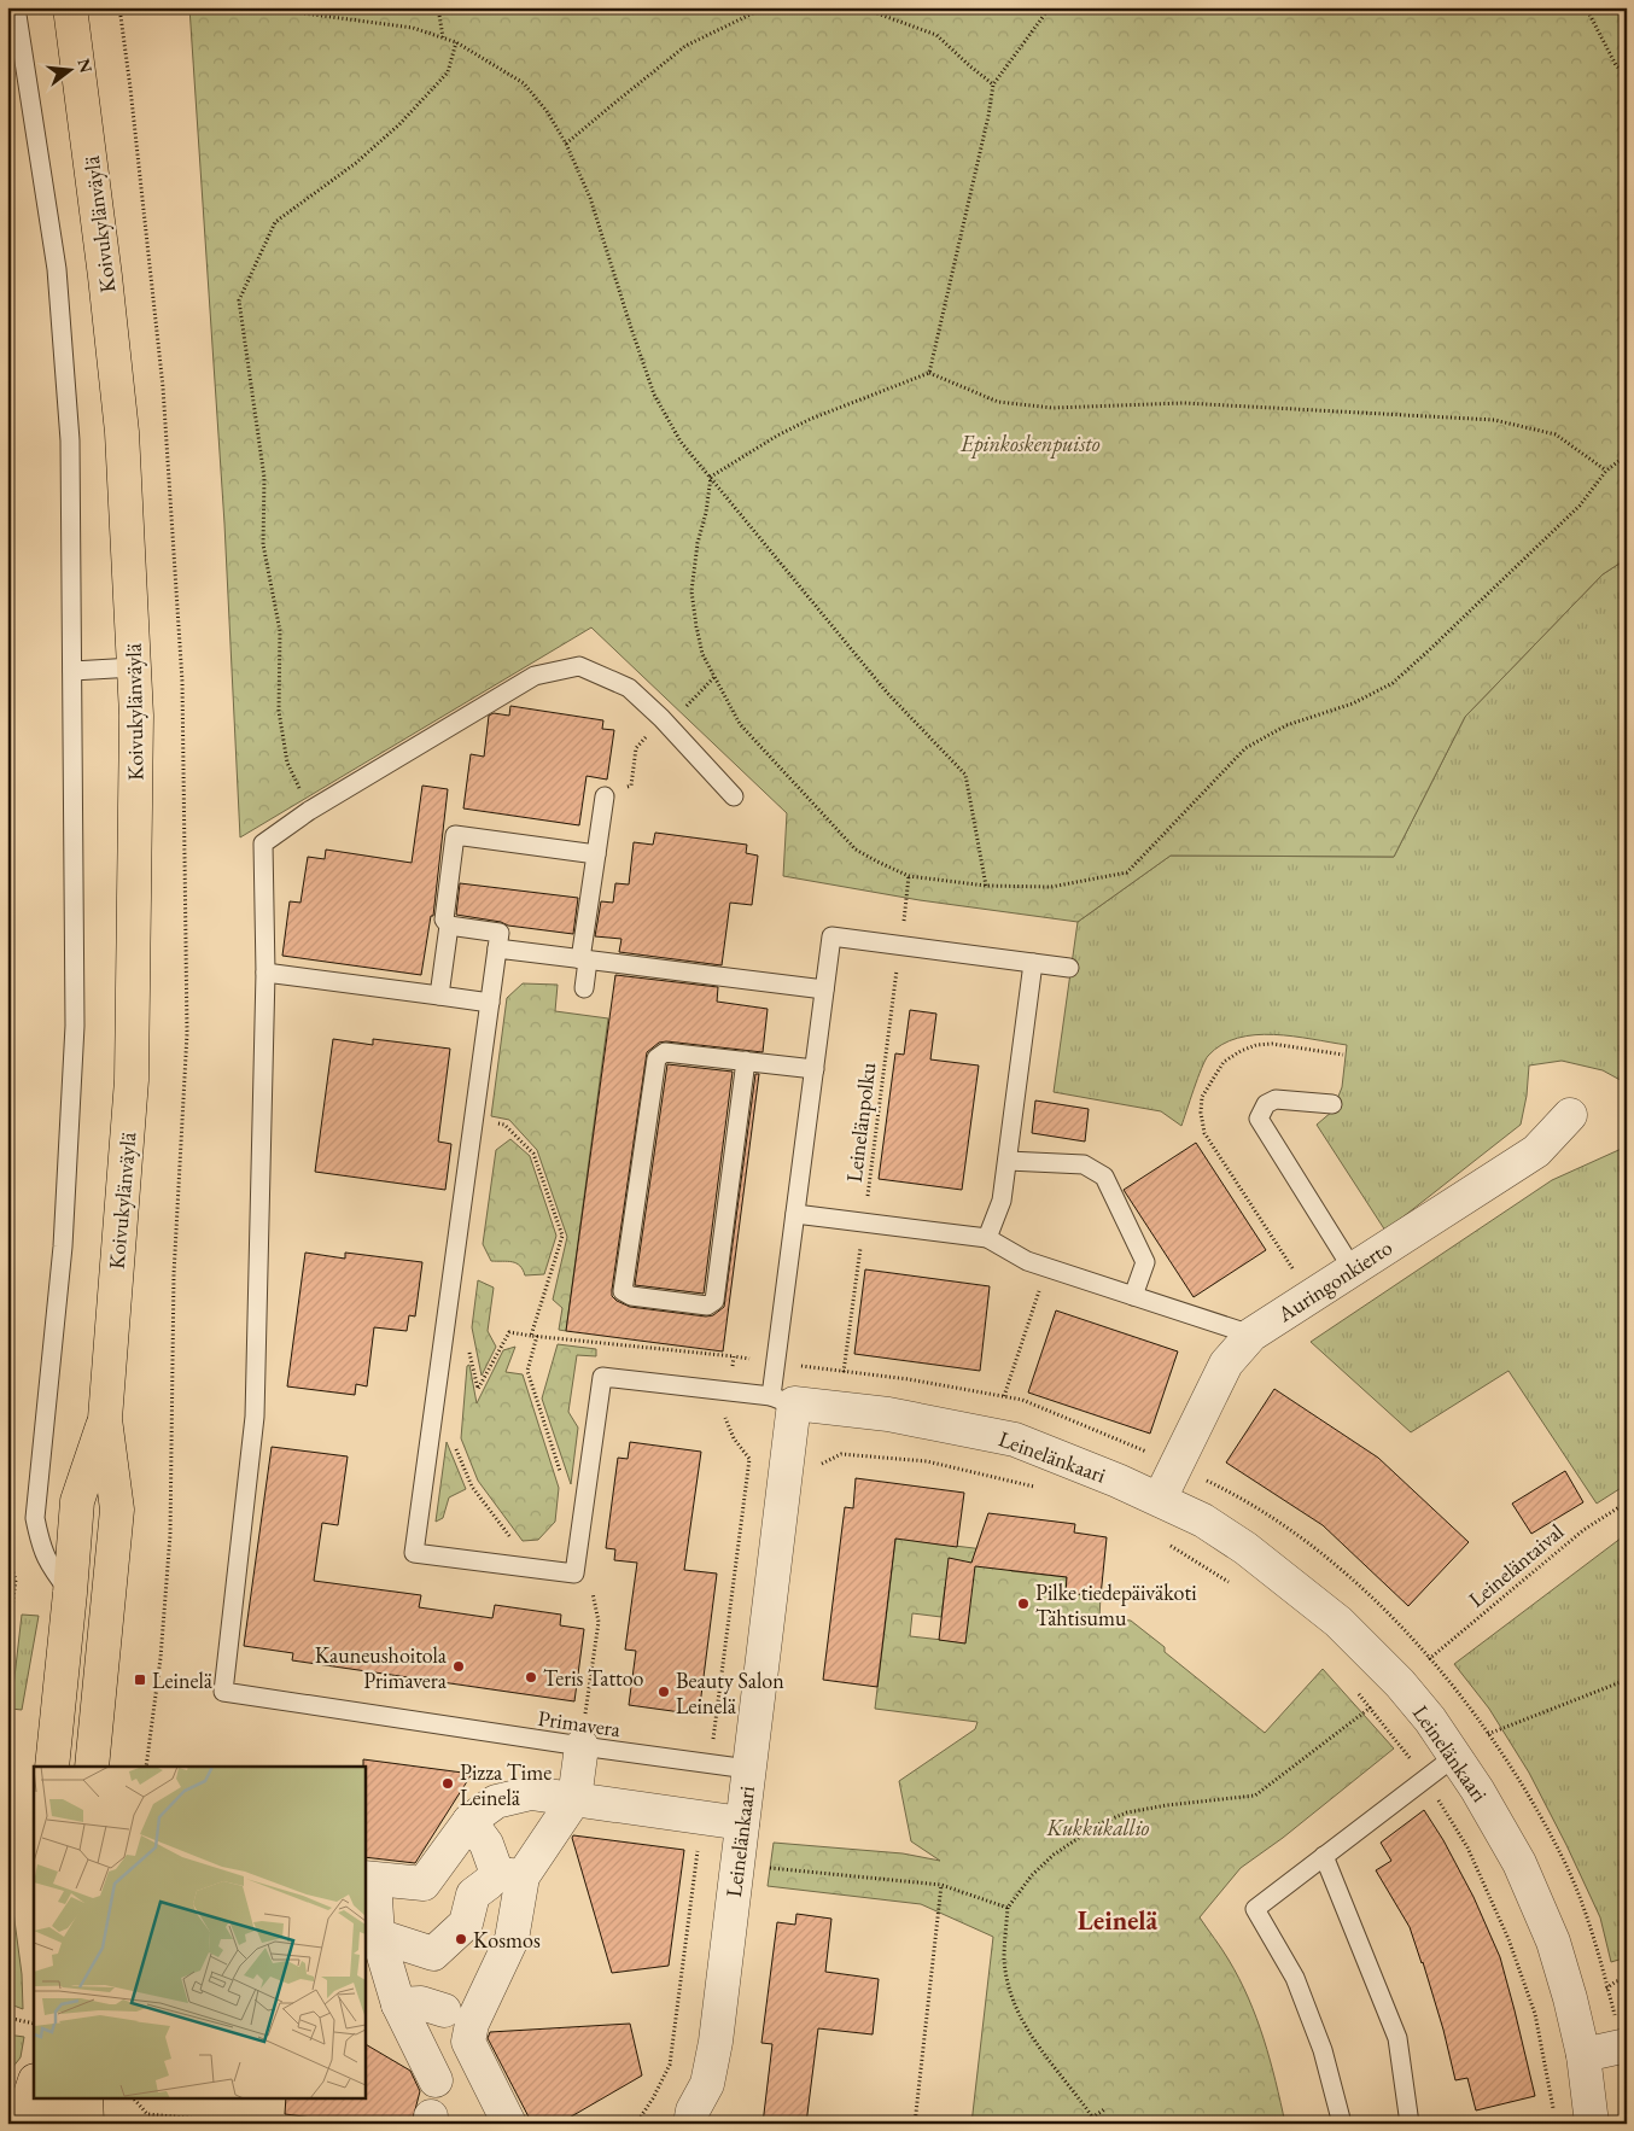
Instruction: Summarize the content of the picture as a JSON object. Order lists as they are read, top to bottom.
{
  "streets": {
    "main road": ["Koivukylänväylä"],
    "street": ["Auringonkierto", "Leinelänkaari"],
    "lane": ["Primavera"],
    "path": ["Leinelänpolku", "Leineläntaival"]
  },
  "crossings": [
    ["Auringonkierto", "Leinelänkaari"],
    ["Leinelänkaari", "Primavera"]
  ],
  "districts": ["Leinelä"],
  "parks": ["Epinkoskenpuisto", "Kukkukallio"],
  "places": {
    "other": [
      "Pilke tiedepäiväkoti Tähtisumu",
      "Kauneushoitola Primavera",
      "Teris Tattoo",
      "Beauty Salon Leinelä",
      "Pizza Time Leinelä",
      "Kosmos"
    ],
    "transit": ["Leinelä"]
  },
  "north": "right"
}
